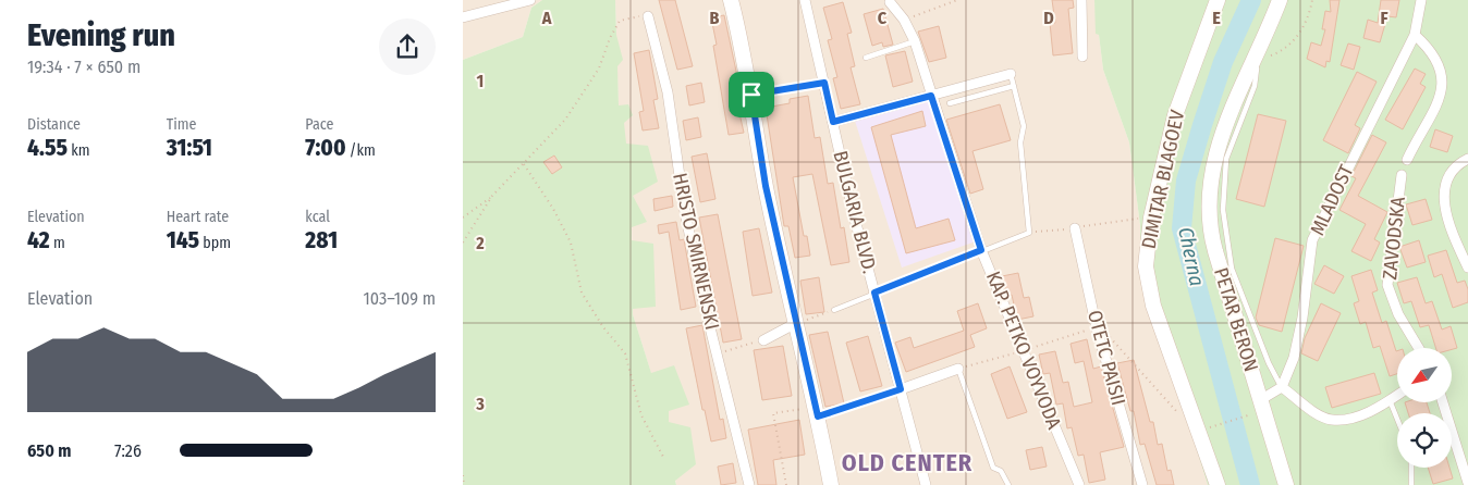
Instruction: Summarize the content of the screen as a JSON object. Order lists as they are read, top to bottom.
{
  "streets": {
    "main road": ["DIMITAR BLAGOEV", "PETAR BERON"],
    "street": [
      "MLADOST",
      "BULGARIA BLVD.",
      "ZAVODSKA",
      "HRISTO SMIRNENSKI",
      "KAP. PETKO VOYVODA",
      "OTETC PAISII"
    ]
  },
  "districts": ["OLD CENTER"],
  "water": ["Cherna"],
  "north": "bottom left",
  "page": {
    "heading": ["Evening run", "19:34 · 7 × 650 m"],
    "stats": [
      ["Distance", "4.55 km"],
      ["Time", "31:51"],
      ["Pace", "7:00 /km"],
      ["Elevation", "42 m"],
      ["Heart rate", "145 bpm"],
      ["kcal", "281"]
    ],
    "chart": ["Elevation", "103–109 m"],
    "list": [
      {
        "name": "650 m",
        "note": "7:26"
      }
    ]
  },
  "grid": {
    "columns": [
      "A",
      "B",
      "C",
      "D",
      "E",
      "F"
    ],
    "rows": ["1", "2", "3"]
  }
}
